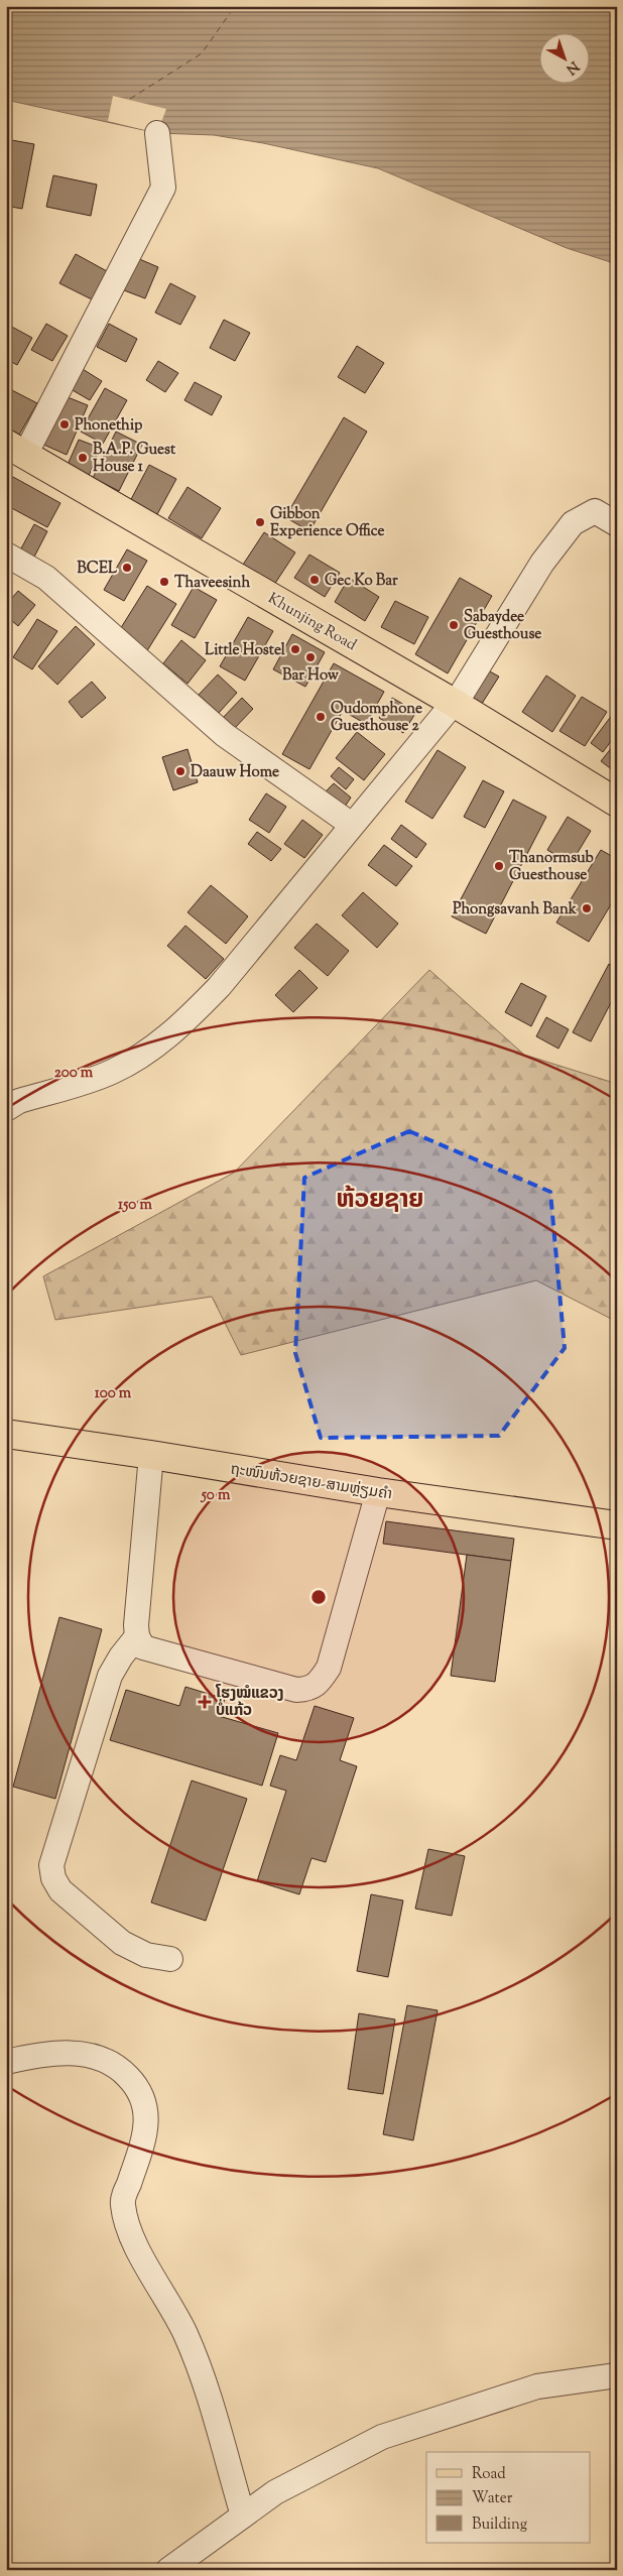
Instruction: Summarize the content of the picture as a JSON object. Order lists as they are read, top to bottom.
{
  "streets": {
    "main road": ["Khunjing Road", "ຖະໜົນຫ້ວຍຊາຍ-ສາມຫຼ່ຽມຄຳ"]
  },
  "districts": ["ຫ້ວຍຊາຍ"],
  "places": {
    "other": [
      "Phonethip",
      "B.A.P. Guest House 1",
      "Gibbon Experience Office",
      "BCEL",
      "Gec Ko Bar",
      "Thaveesinh",
      "Sabaydee Guesthouse",
      "Little Hostel",
      "Bar How",
      "Oudomphone Guesthouse 2",
      "Daauw Home",
      "Thanormsub Guesthouse",
      "Phongsavanh Bank"
    ],
    "health": ["ໂຮງໝໍແຂວງ ບໍ່ແກ້ວ"]
  },
  "legend": ["Road", "Water", "Building"],
  "north": "bottom right",
  "rings": [
    "200 m",
    "150 m",
    "100 m",
    "50 m"
  ]
}
